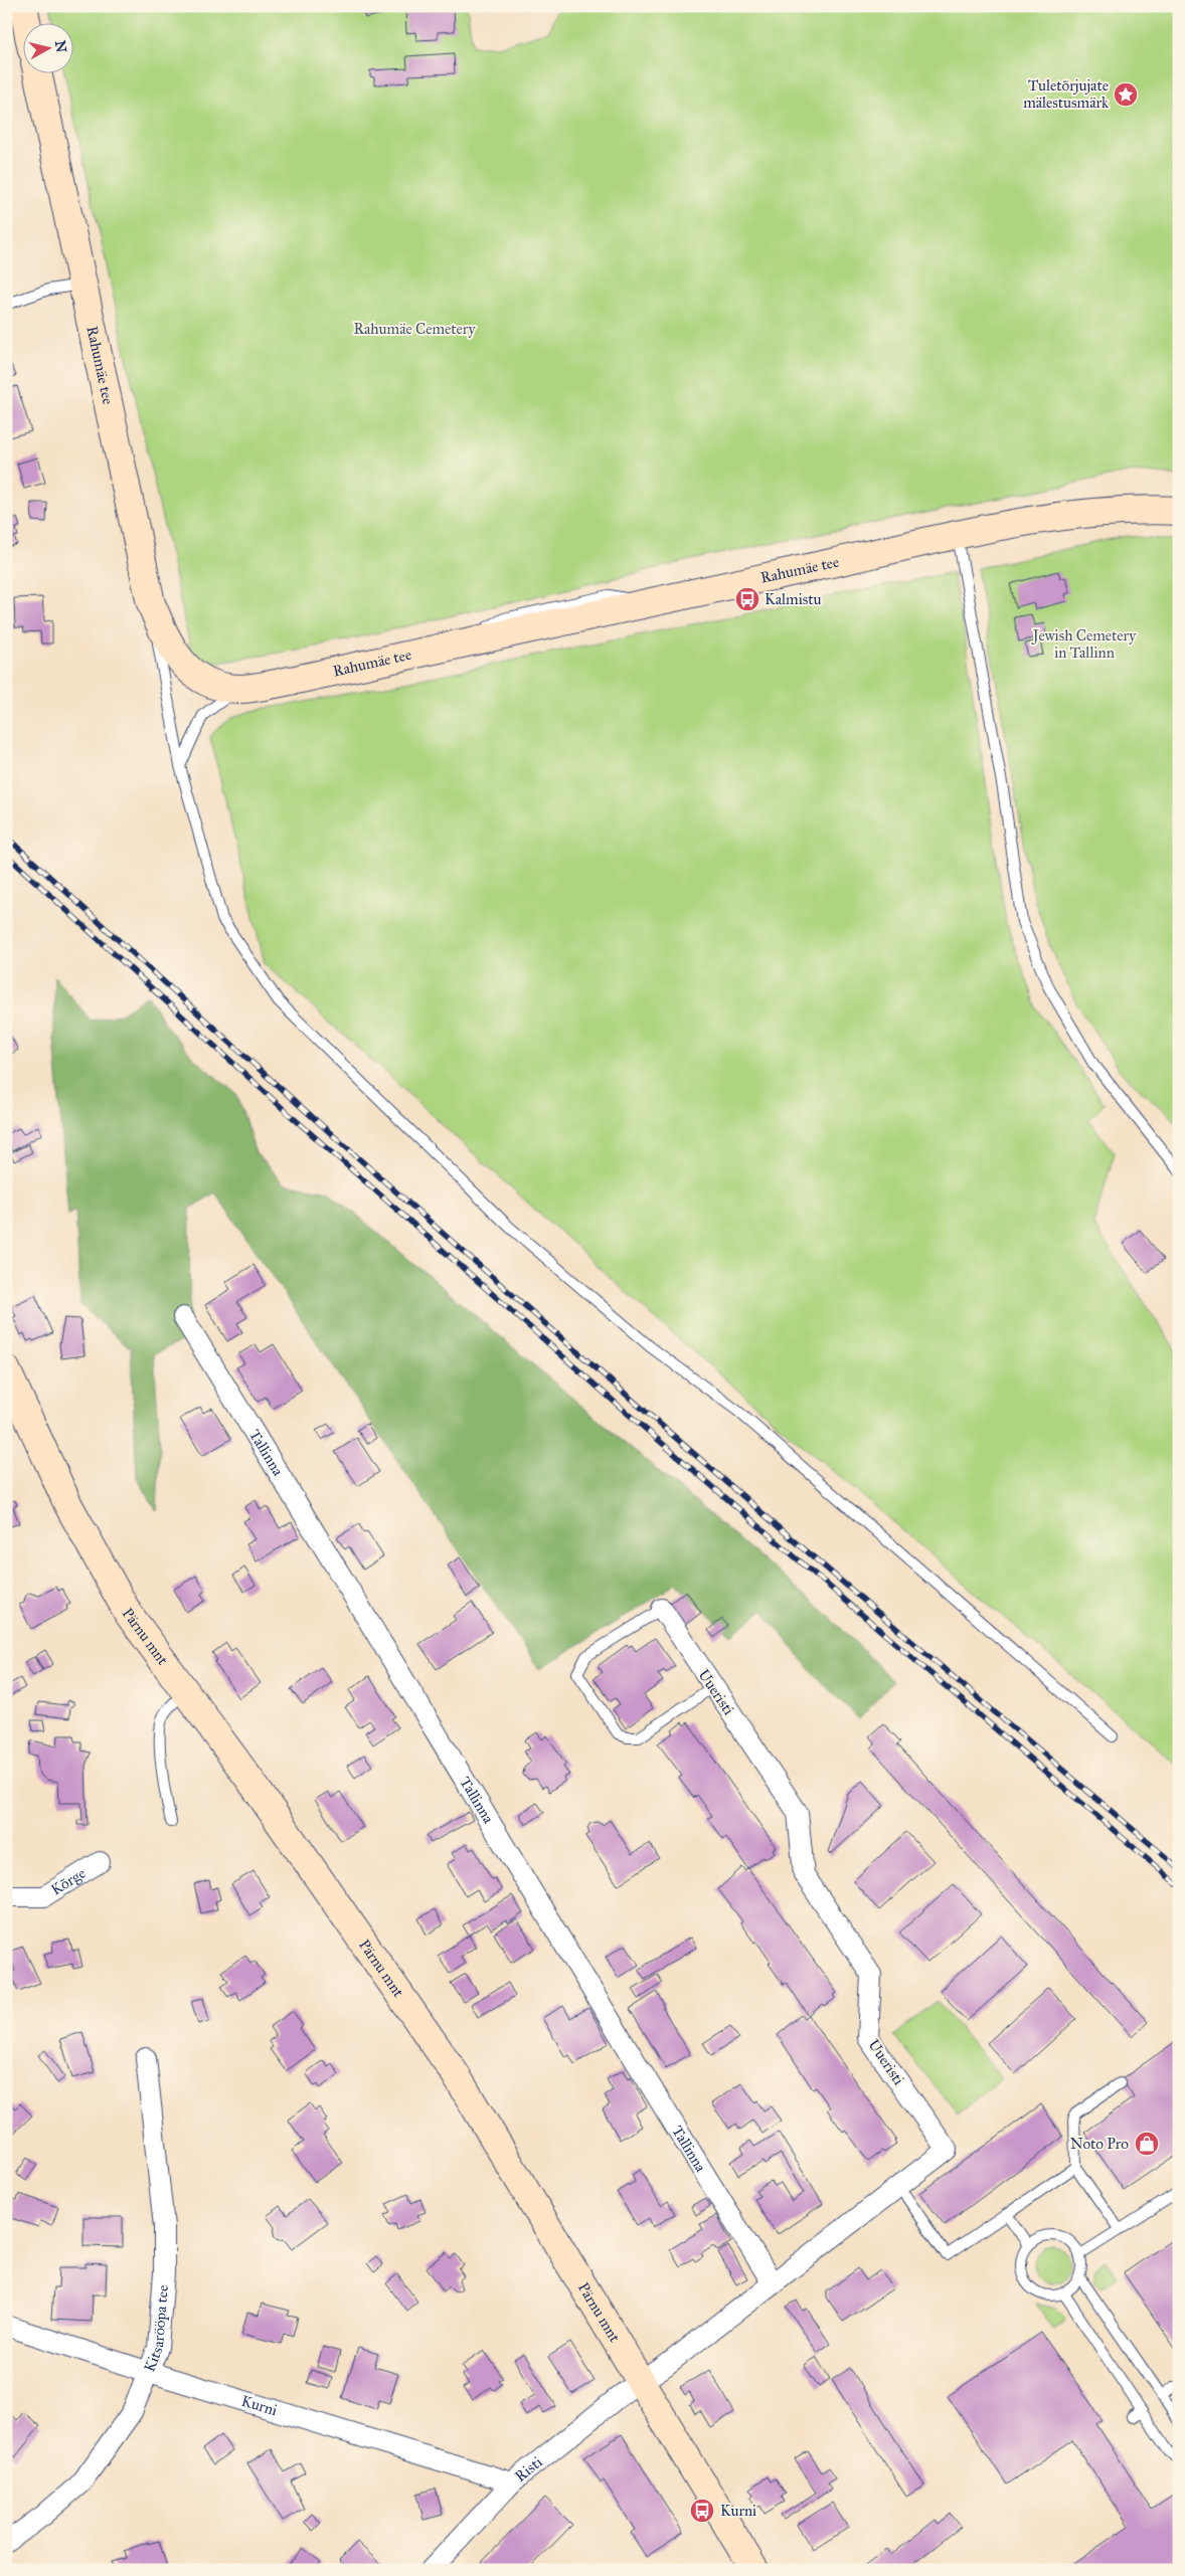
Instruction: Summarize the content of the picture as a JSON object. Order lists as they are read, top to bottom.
{
  "streets": {
    "street": [
      "Rahumäe tee",
      "Tallinna",
      "Pärnu mnt",
      "Uueristi",
      "Kõrge",
      "Kitsarööpa tee",
      "Kurni",
      "Risti"
    ]
  },
  "crossings": [
    ["Tallinna", "Uueristi"],
    ["Pärnu mnt", "Uueristi"],
    ["Pärnu mnt", "Risti"],
    ["Uueristi", "Risti"],
    ["Kitsarööpa tee", "Kurni"],
    ["Kurni", "Risti"]
  ],
  "parks": ["Rahumäe Cemetery", "Jewish Cemetery in Tallinn"],
  "places": {
    "place": ["Tuletõrjujate mälestusmärk"],
    "bus stop": ["Kalmistu", "Kurni"],
    "shop": ["Noto Pro"]
  },
  "north": "right"
}
